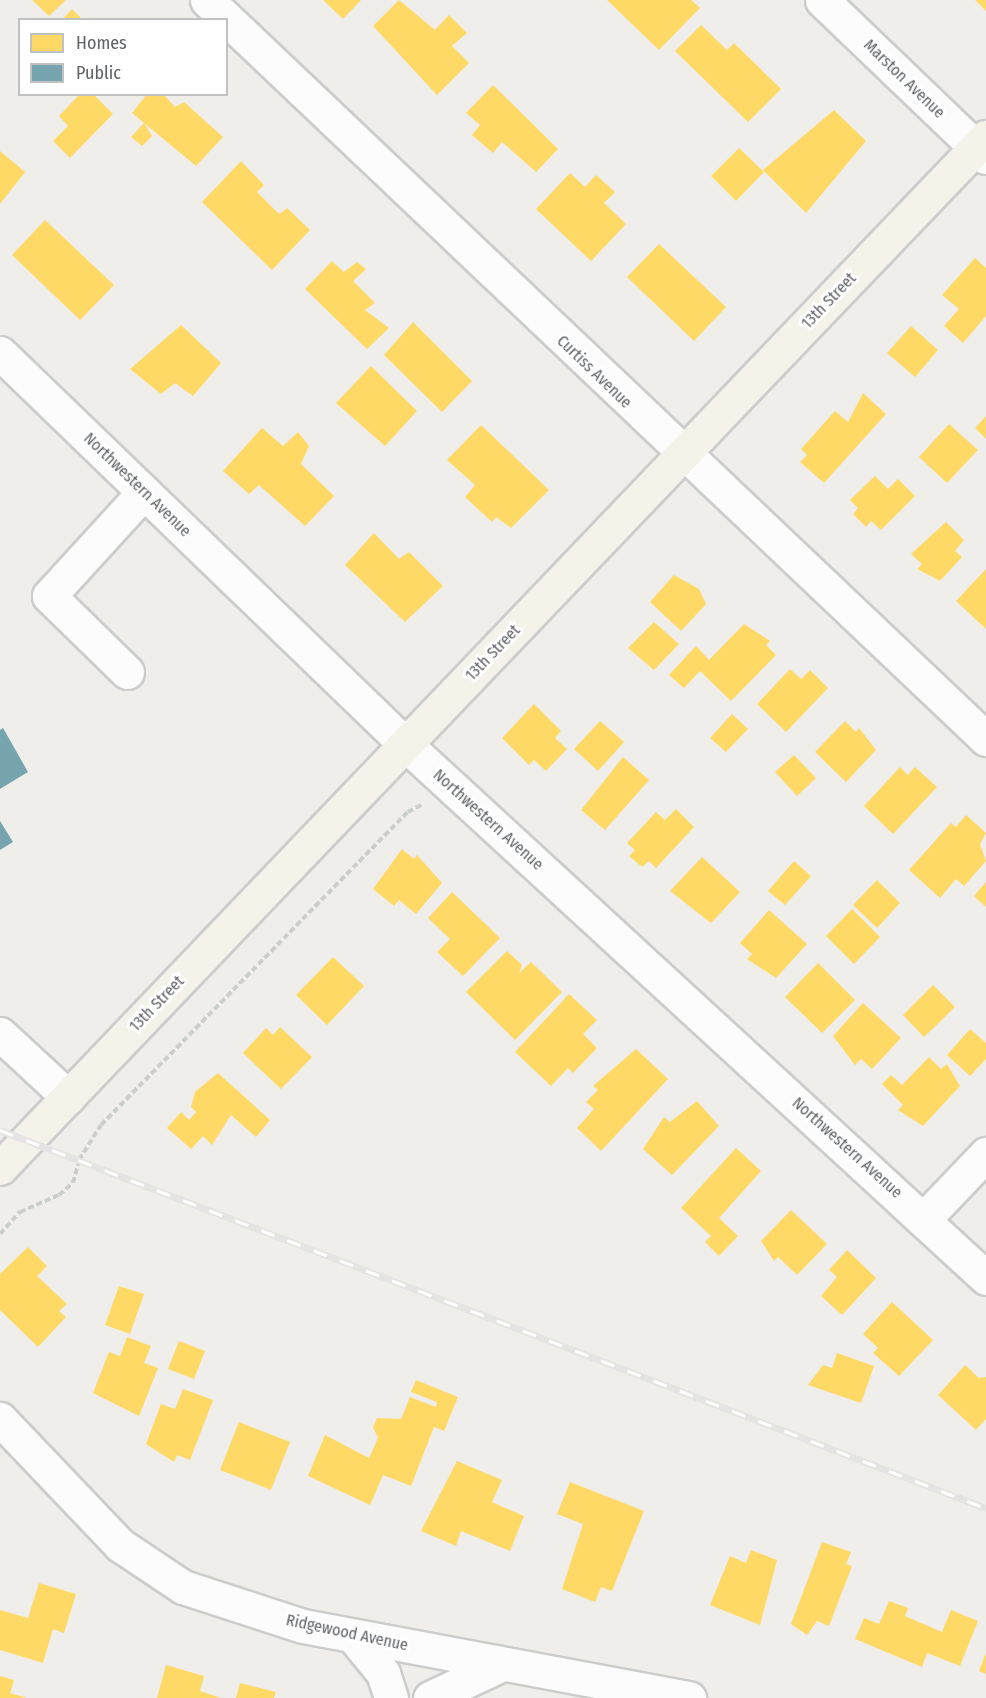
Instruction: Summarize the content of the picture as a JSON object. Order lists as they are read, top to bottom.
{
  "streets": {
    "main road": ["13th Street"],
    "street": [
      "Marston Avenue",
      "Curtiss Avenue",
      "Northwestern Avenue",
      "Ridgewood Avenue"
    ]
  },
  "crossings": [
    ["Marston Avenue", "13th Street"],
    ["13th Street", "Curtiss Avenue"],
    ["13th Street", "Northwestern Avenue"]
  ],
  "legend": ["Homes", "Public"]
}
